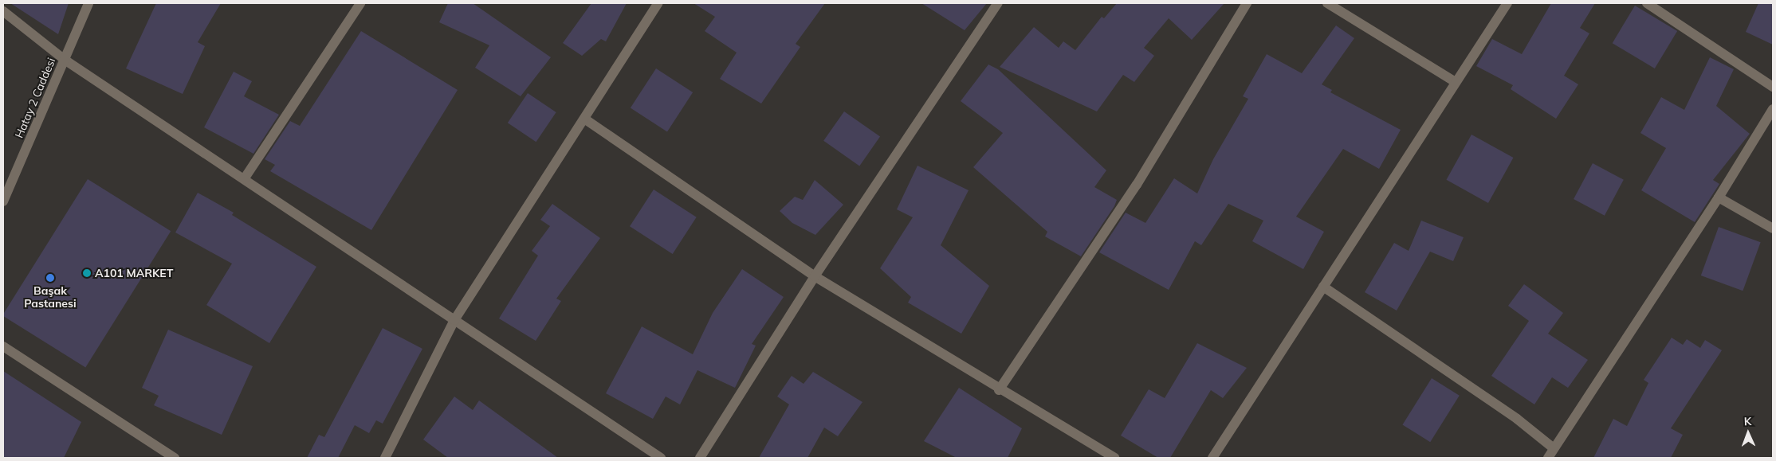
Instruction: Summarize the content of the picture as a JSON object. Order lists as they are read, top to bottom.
{
  "streets": {
    "street": ["Hatay 2 Caddesi"]
  },
  "places": ["A101 MARKET", "Başak Pastanesi"],
  "north": "top"
}
